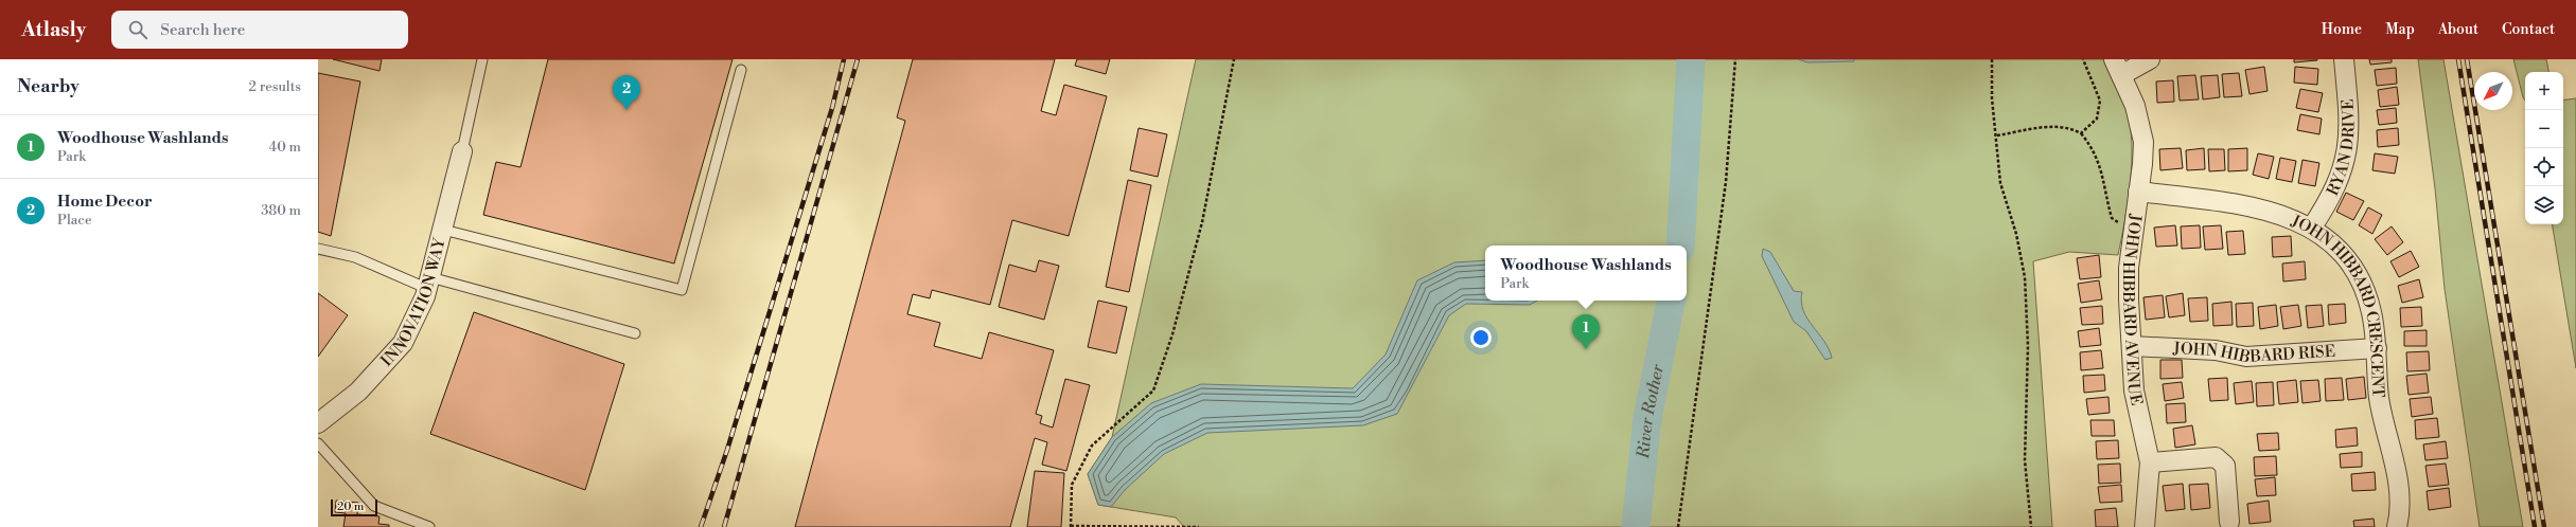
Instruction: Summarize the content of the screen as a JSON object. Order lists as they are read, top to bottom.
{
  "streets": {
    "street": [
      "RYAN DRIVE",
      "INNOVATION WAY",
      "JOHN HIBBARD AVENUE",
      "JOHN HIBBARD CRESCENT",
      "JOHN HIBBARD RISE"
    ]
  },
  "crossings": [
    ["RYAN DRIVE", "JOHN HIBBARD CRESCENT"],
    ["JOHN HIBBARD AVENUE", "JOHN HIBBARD CRESCENT"],
    ["JOHN HIBBARD AVENUE", "JOHN HIBBARD RISE"],
    ["JOHN HIBBARD CRESCENT", "JOHN HIBBARD RISE"]
  ],
  "water": ["River Rother"],
  "scale_bar": "20 m",
  "north": "bottom left",
  "page": {
    "header": "Atlasly",
    "search": "Search here",
    "nav": [
      "Home",
      "Map",
      "About",
      "Contact"
    ],
    "heading": ["Nearby", "2 results"],
    "map_buttons": ["+", "−"],
    "pins": ["2", "1"],
    "list": [
      {
        "mark": "1",
        "name": "Woodhouse Washlands",
        "note": "Park",
        "value": "40 m"
      },
      {
        "mark": "2",
        "name": "Home Decor",
        "note": "Place",
        "value": "380 m"
      }
    ],
    "popup": ["Woodhouse Washlands", "Park"],
    "scale": "20 m"
  }
}
